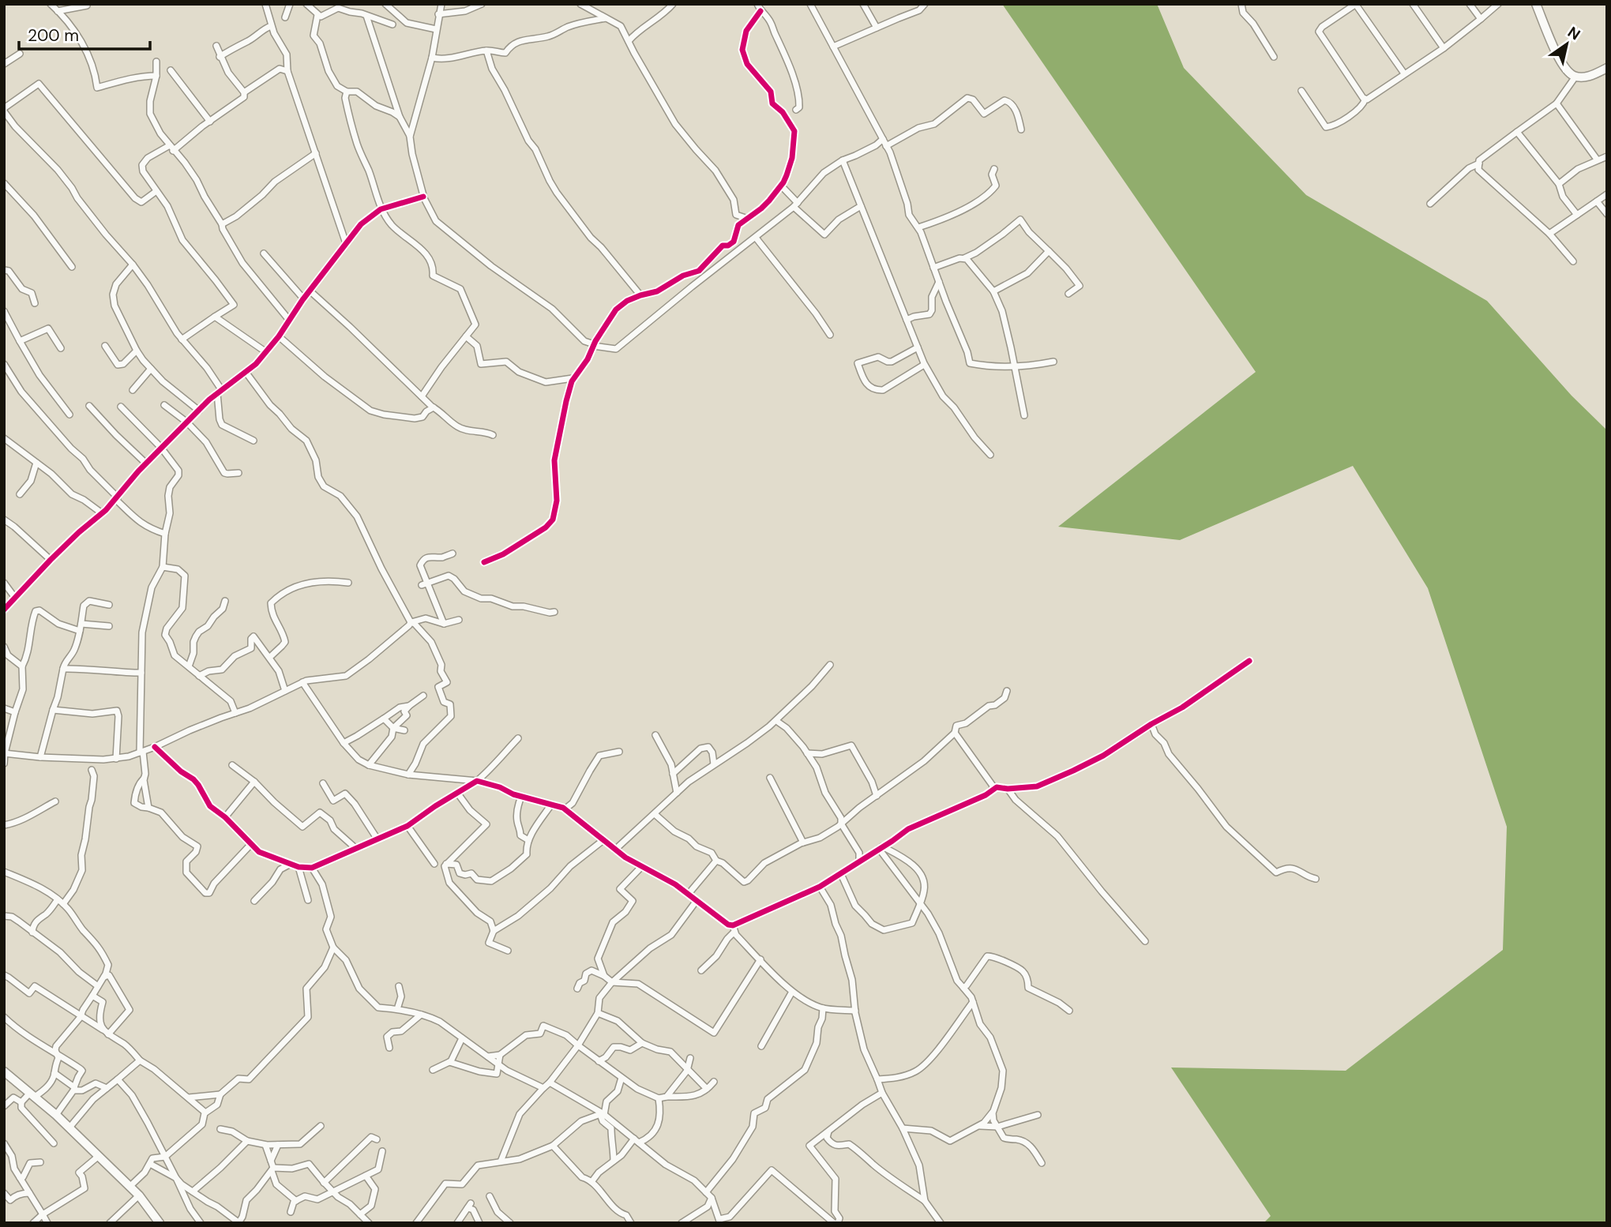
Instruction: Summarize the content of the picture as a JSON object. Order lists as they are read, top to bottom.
{
  "scale_bar": "200 m",
  "north": "top right"
}
